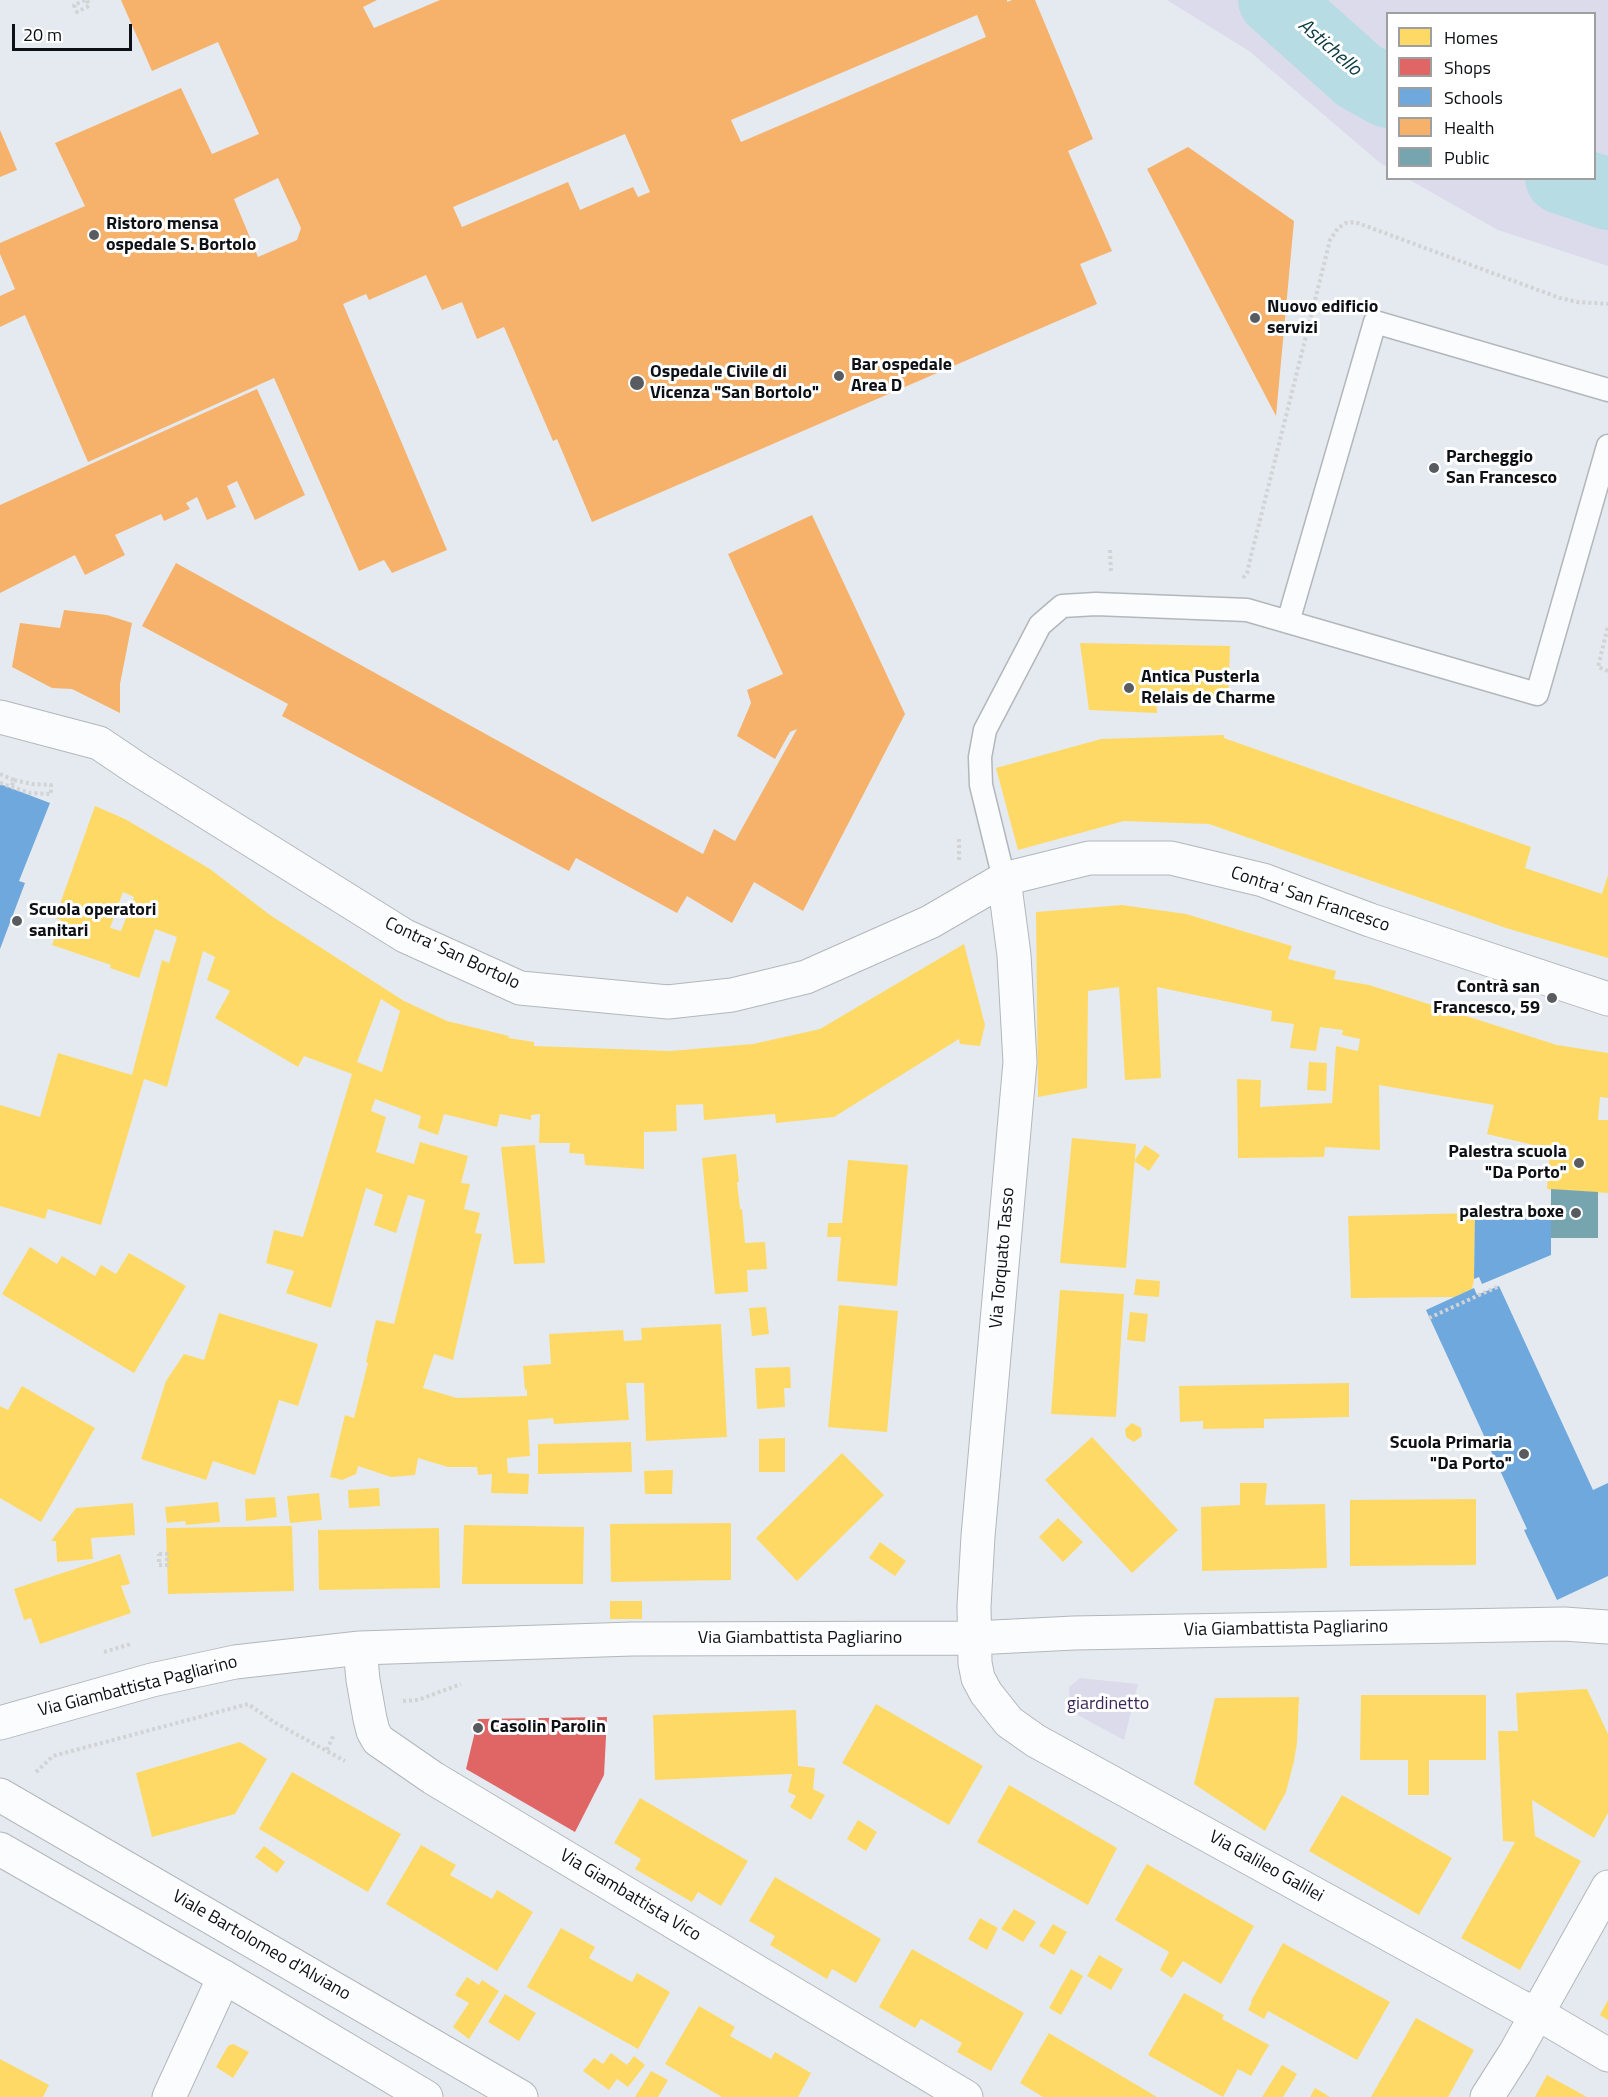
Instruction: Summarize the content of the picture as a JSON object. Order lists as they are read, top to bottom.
{
  "streets": {
    "street": [
      "Contra' San Francesco",
      "Contra' San Bortolo",
      "Via Torquato Tasso",
      "Via Giambattista Pagliarino",
      "Via Galileo Galilei",
      "Via Giambattista Vico",
      "Viale Bartolomeo d'Alviano"
    ]
  },
  "crossings": [
    ["Contra' San Francesco", "Contra' San Bortolo"],
    ["Contra' San Francesco", "Via Torquato Tasso"],
    ["Contra' San Bortolo", "Via Torquato Tasso"],
    ["Via Torquato Tasso", "Via Giambattista Pagliarino"],
    ["Via Torquato Tasso", "Via Galileo Galilei"],
    ["Via Giambattista Pagliarino", "Via Galileo Galilei"],
    ["Via Giambattista Pagliarino", "Via Giambattista Vico"]
  ],
  "water": ["Astichello"],
  "parks": ["giardinetto"],
  "places": [
    "Ristoro mensa ospedale S. Bortolo",
    "Nuovo edificio servizi",
    "Bar ospedale Area D",
    "Ospedale Civile di Vicenza \"San Bortolo\"",
    "Parcheggio San Francesco",
    "Antica Pusterla Relais de Charme",
    "Scuola operatori sanitari",
    "Contrà san Francesco, 59",
    "Palestra scuola \"Da Porto\"",
    "palestra boxe",
    "Scuola Primaria \"Da Porto\"",
    "Casolin Parolin"
  ],
  "legend": [
    "Homes",
    "Shops",
    "Schools",
    "Health",
    "Public"
  ],
  "scale_bar": "20 m"
}
